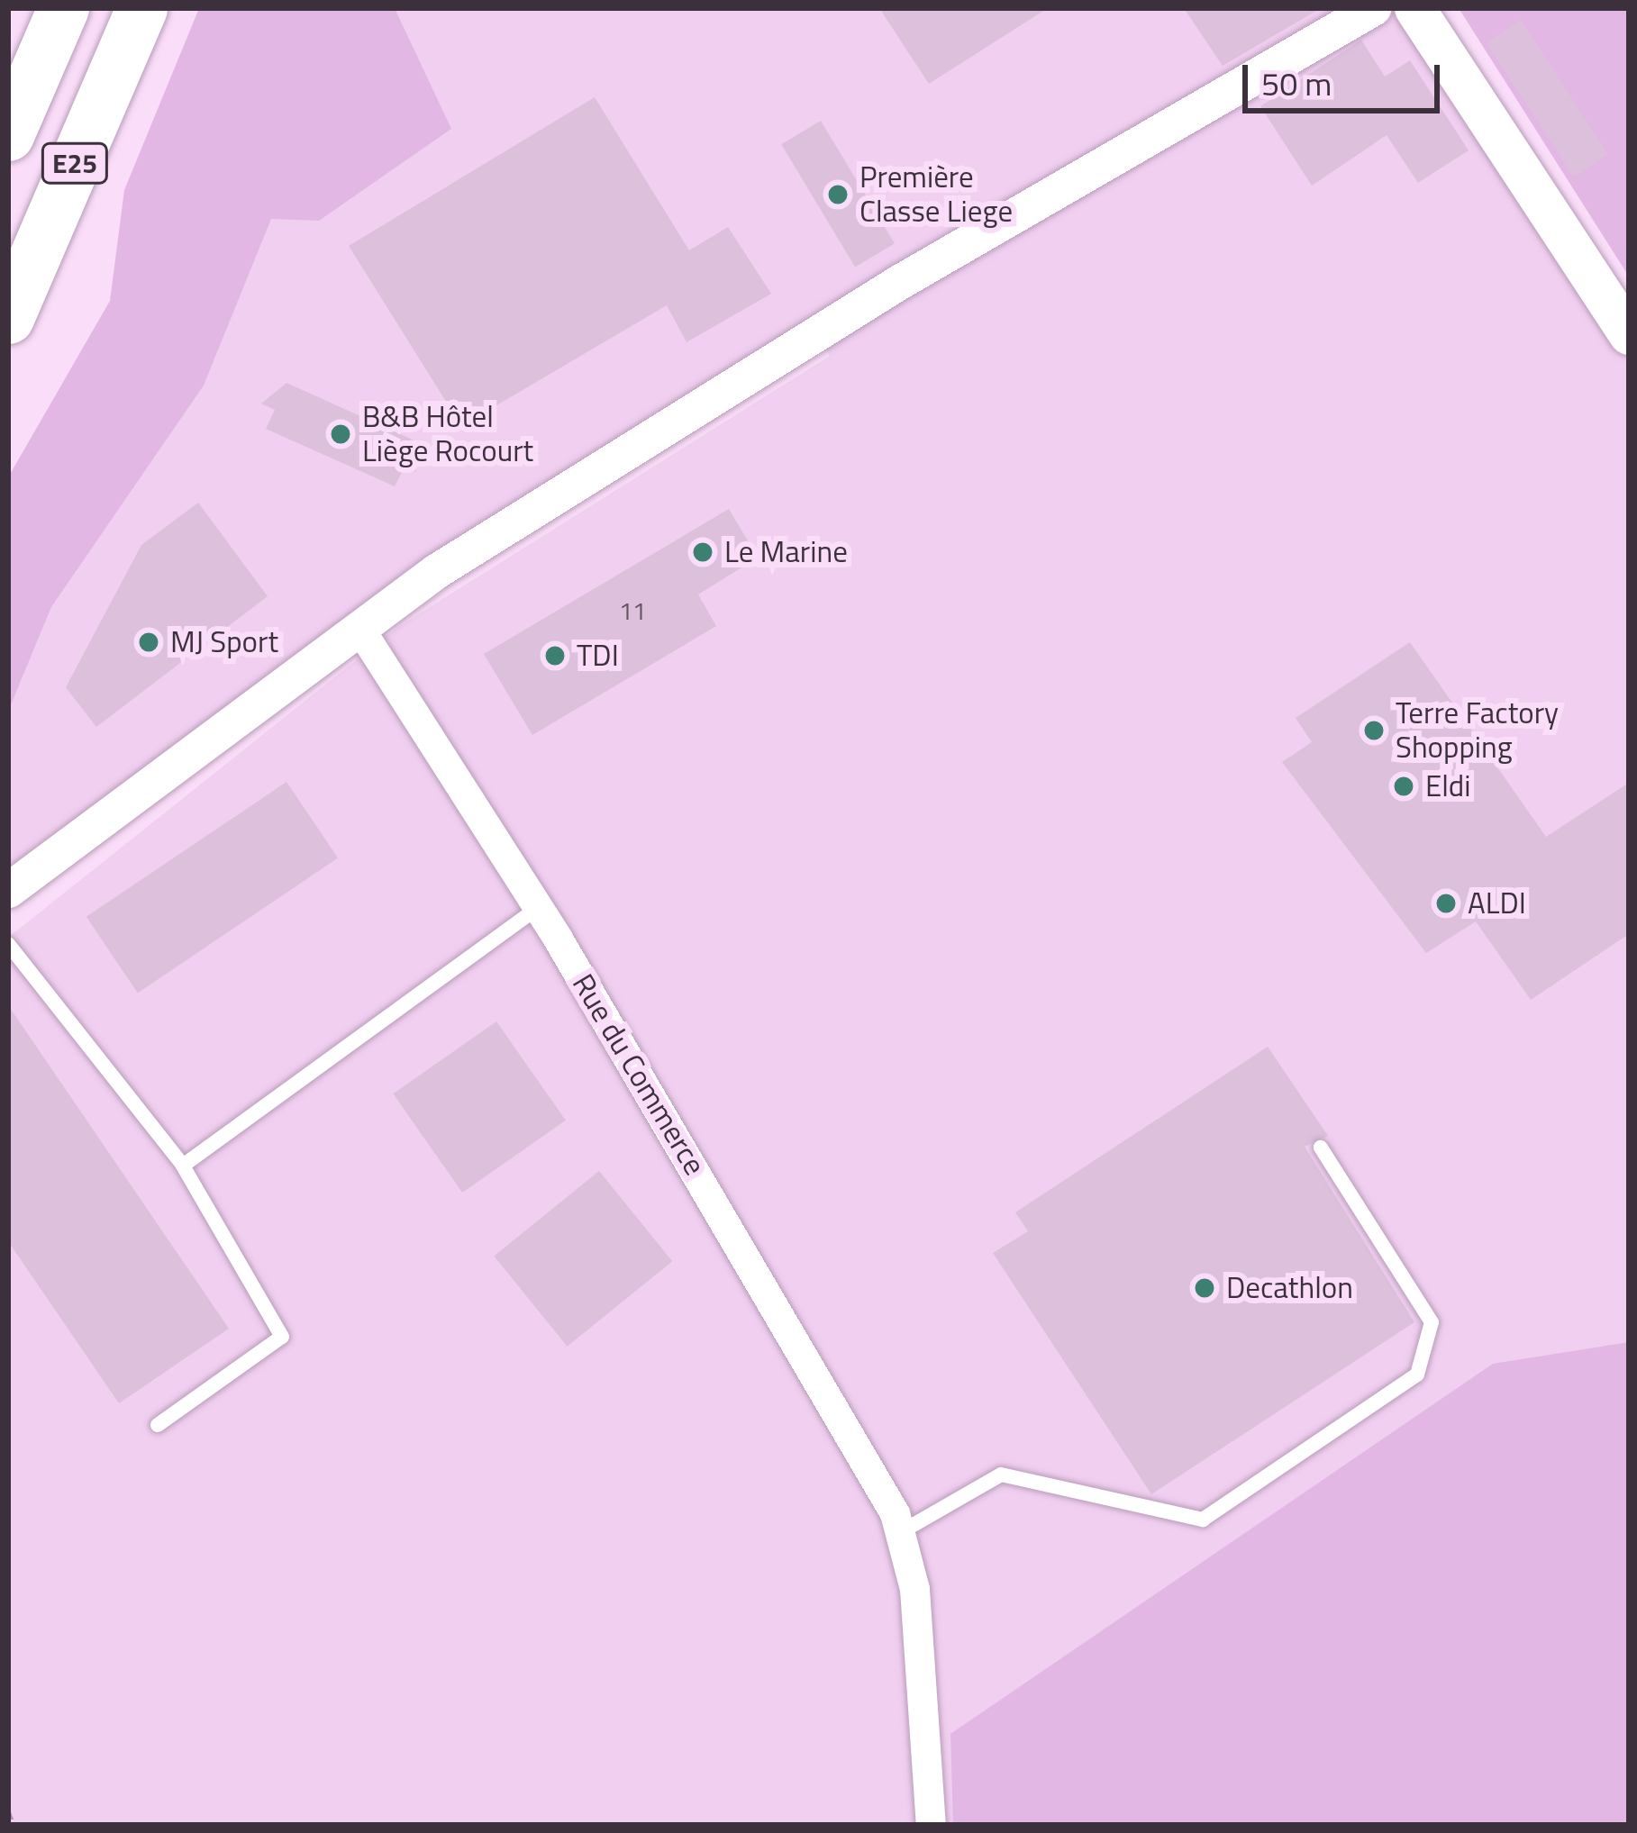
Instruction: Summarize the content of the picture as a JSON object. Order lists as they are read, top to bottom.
{
  "streets": {
    "highway": ["E25"],
    "street": ["Rue du Commerce"]
  },
  "places": [
    "Première Classe Liege",
    "B&B Hôtel Liège Rocourt",
    "Le Marine",
    "MJ Sport",
    "TDI",
    "Terre Factory Shopping",
    "Eldi",
    "ALDI",
    "Decathlon"
  ],
  "house_numbers": ["11"],
  "scale_bar": "50 m"
}
